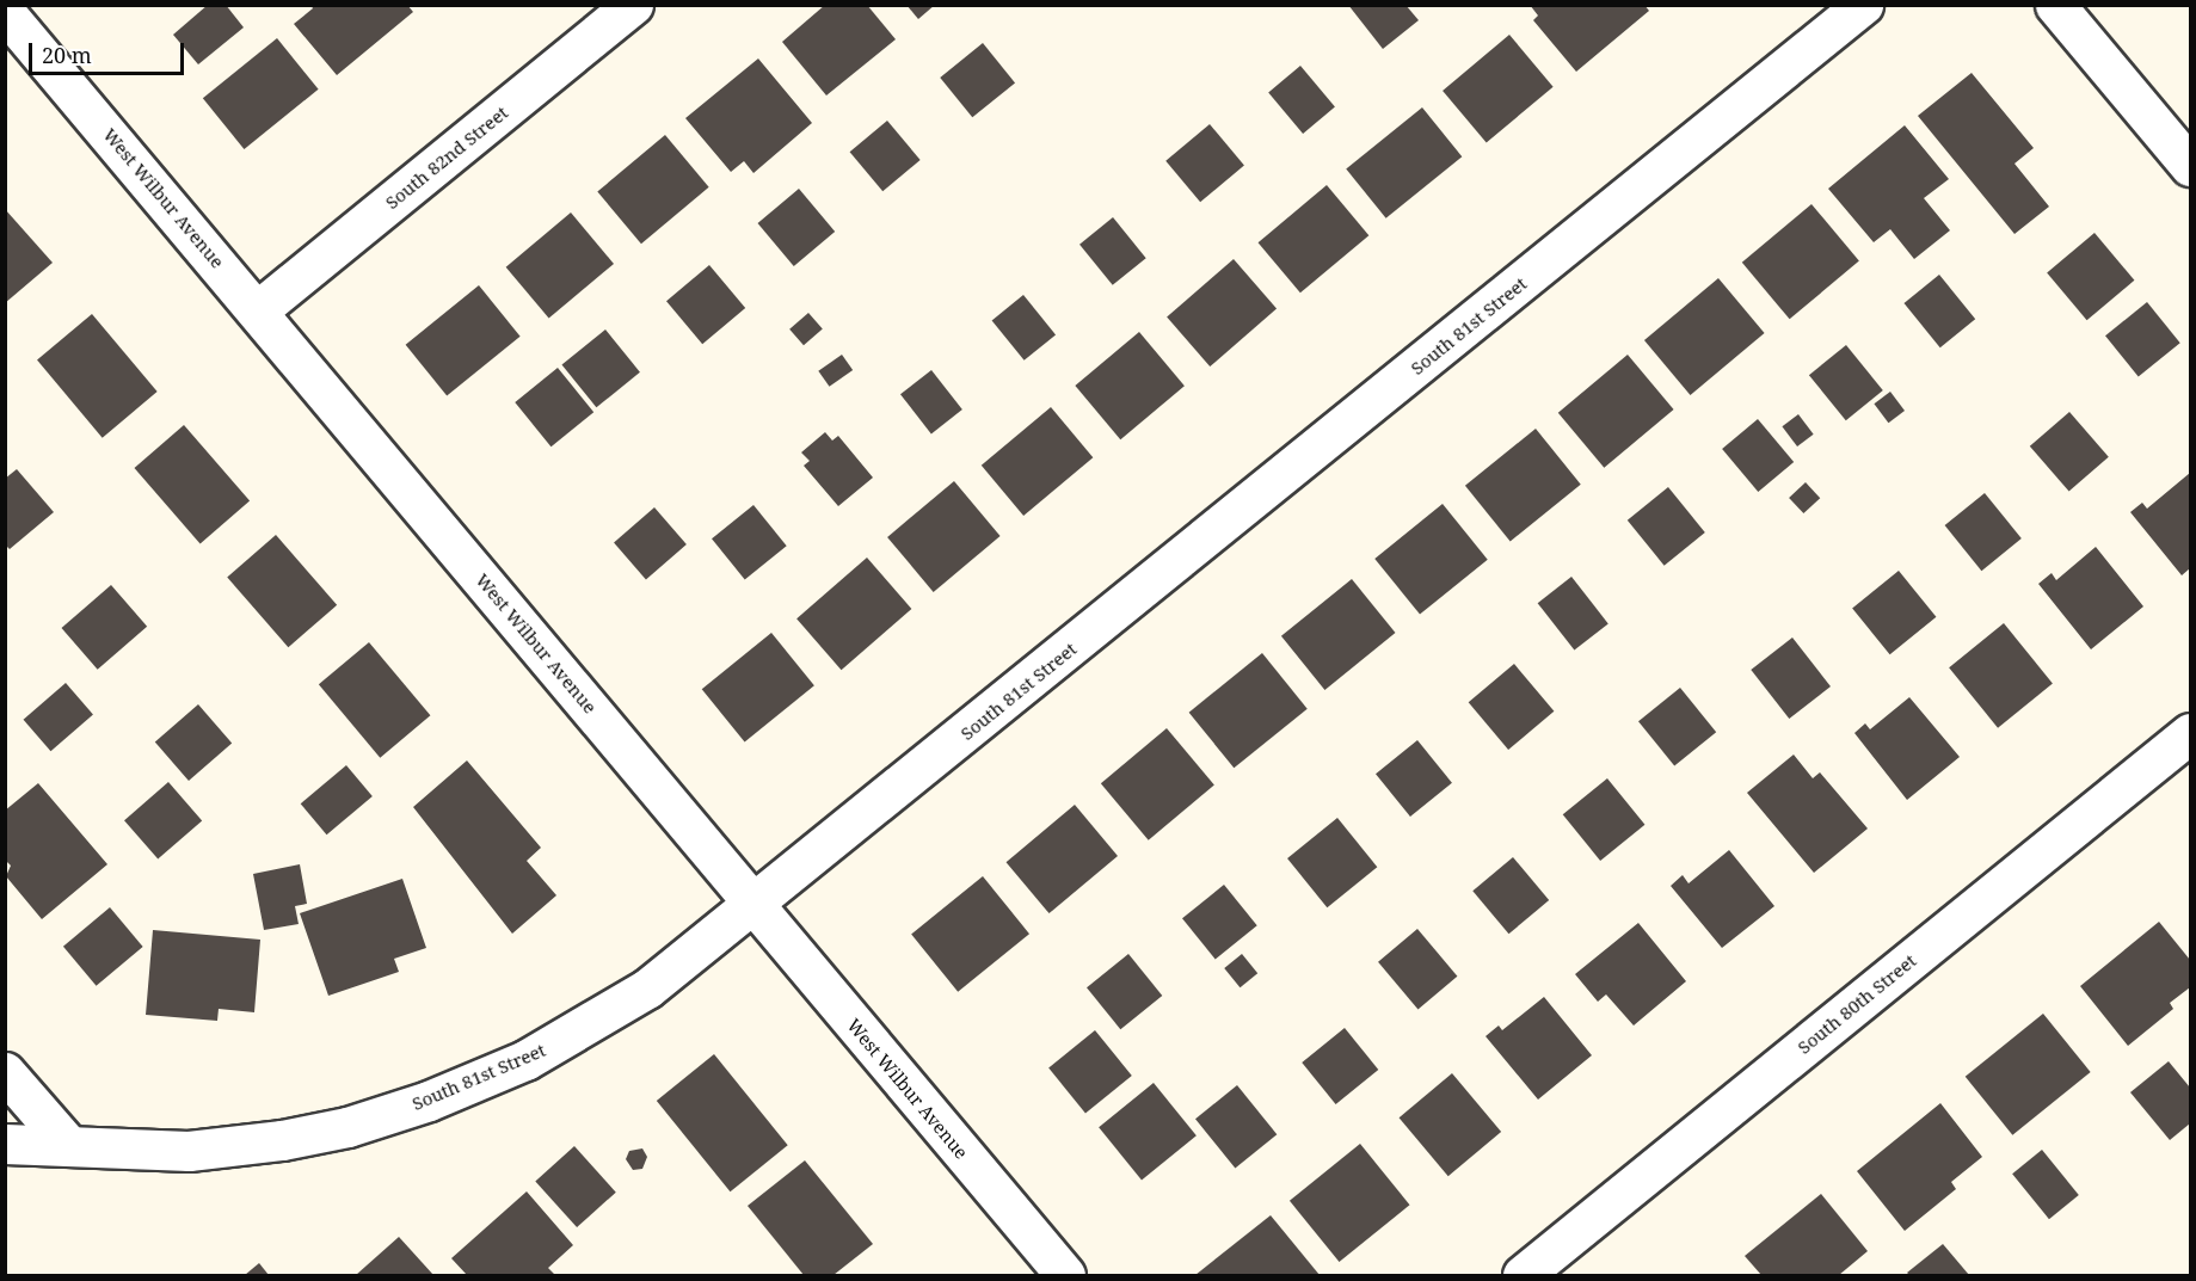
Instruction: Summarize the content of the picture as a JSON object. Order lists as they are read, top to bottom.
{
  "streets": {
    "street": [
      "South 82nd Street",
      "West Wilbur Avenue",
      "South 81st Street",
      "South 80th Street"
    ]
  },
  "crossings": [
    ["South 82nd Street", "West Wilbur Avenue"],
    ["West Wilbur Avenue", "South 81st Street"]
  ],
  "scale_bar": "20 m"
}
